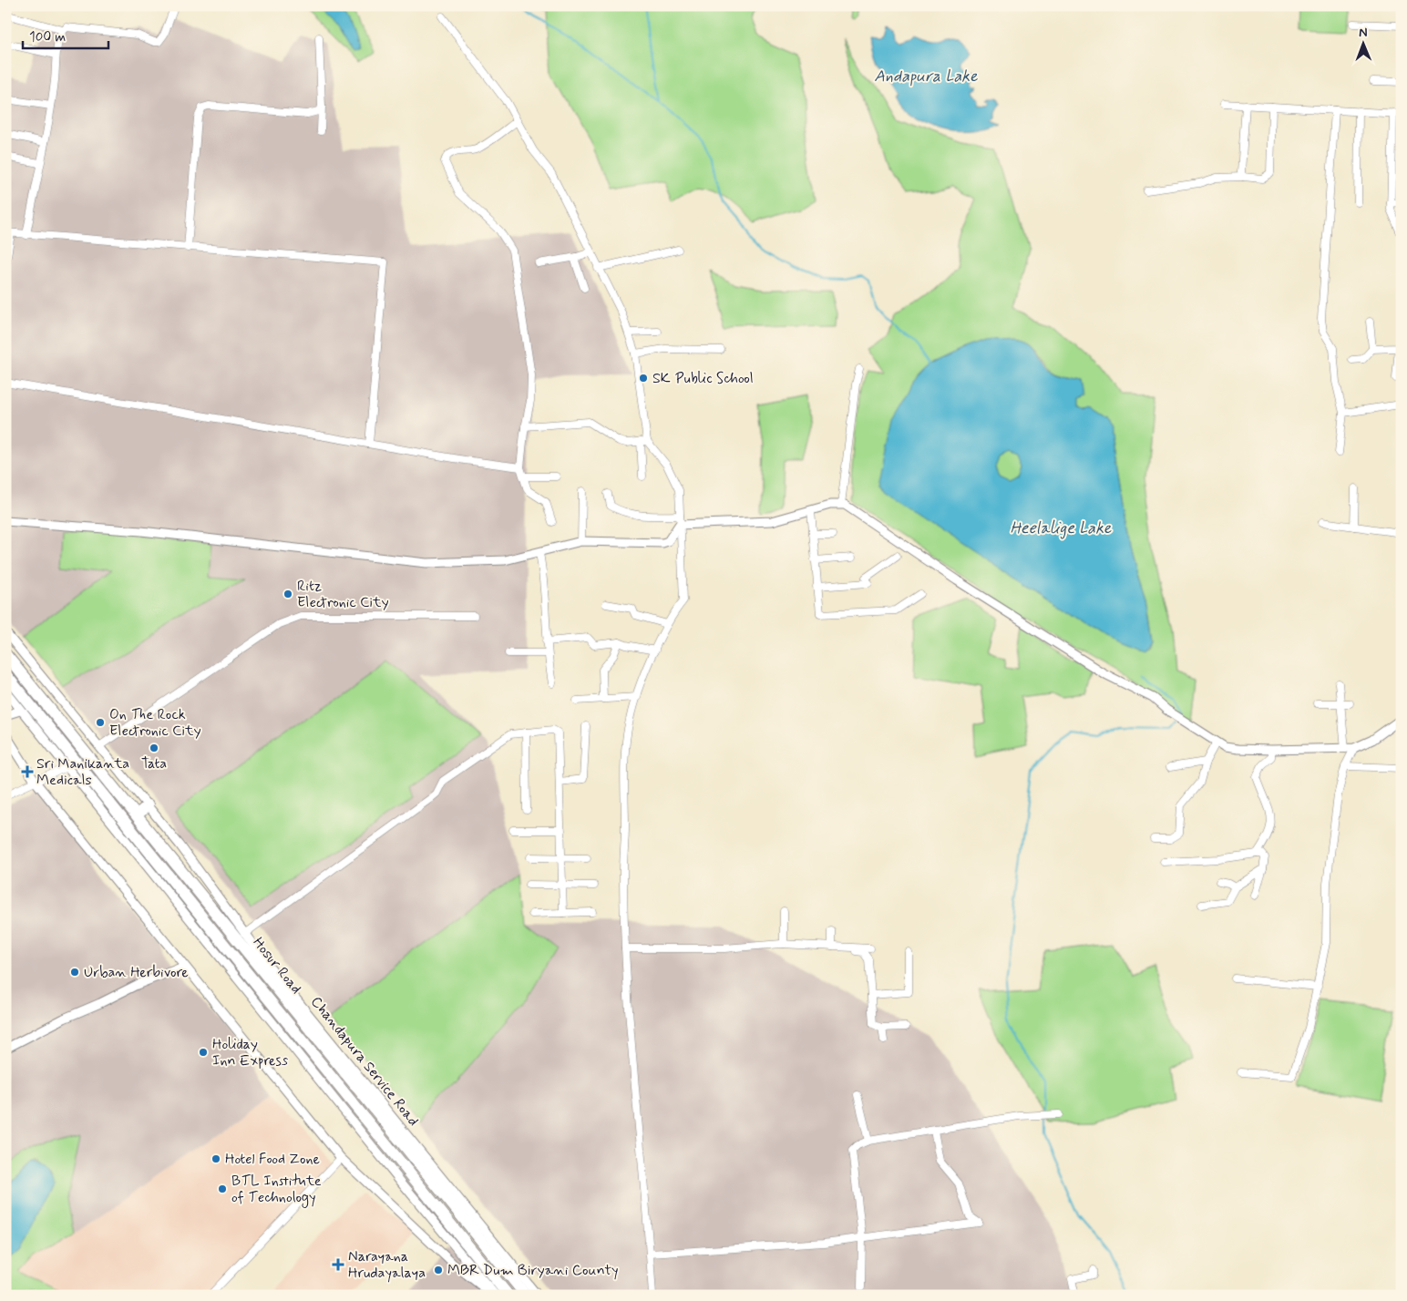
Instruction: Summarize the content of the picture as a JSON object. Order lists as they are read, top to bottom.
{
  "streets": {
    "highway": ["Hosur Road"],
    "street": ["Chandapura Service Road"]
  },
  "water": ["Andapura Lake", "Heelalige Lake"],
  "places": {
    "other": [
      "SK Public School",
      "Ritz Electronic City",
      "On The Rock Electronic City",
      "Tata",
      "Urban Herbivore",
      "Holiday Inn Express",
      "Hotel Food Zone",
      "BTL Institute of Technology",
      "MBR Dum Biryani County"
    ],
    "health": ["Sri Manikanta Medicals", "Narayana Hrudayalaya"]
  },
  "scale_bar": "100 m",
  "north": "top"
}
